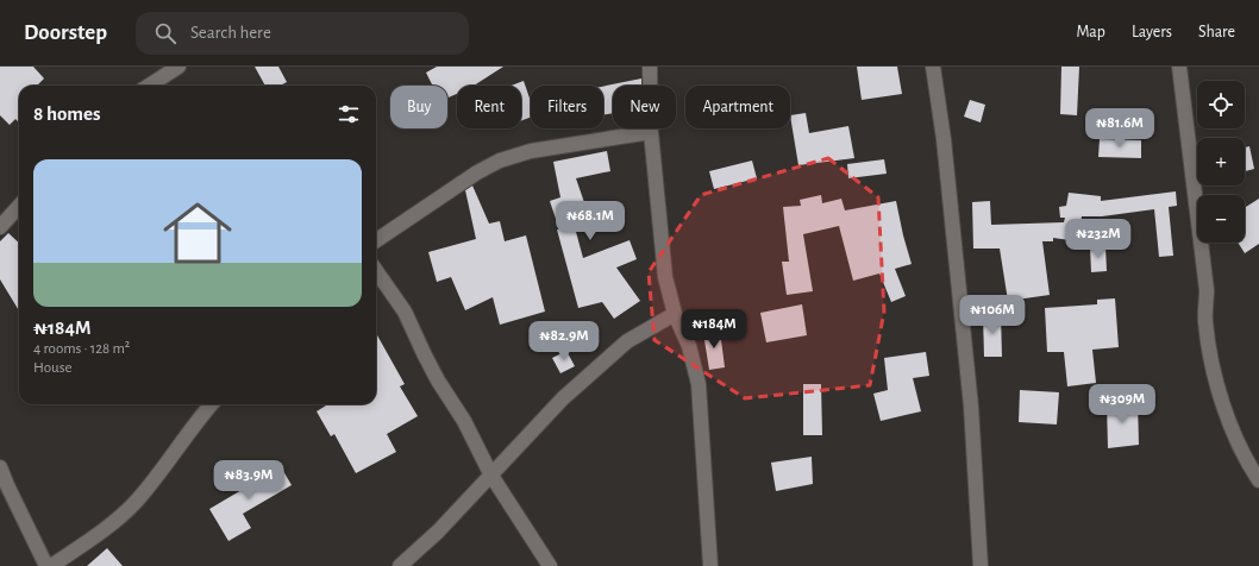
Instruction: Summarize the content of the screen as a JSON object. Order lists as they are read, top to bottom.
{
  "page": {
    "header": "Doorstep",
    "search": "Search here",
    "nav": ["Map", "Layers", "Share"],
    "map_buttons": ["+", "−"],
    "chip": [
      "Buy",
      "Rent",
      "Filters",
      "New",
      "Apartment"
    ],
    "heading": "8 homes",
    "price": [
      "₦81.6M",
      "₦68.1M",
      "₦232M",
      "₦106M",
      "₦184M",
      "₦82.9M",
      "₦309M",
      "₦83.9M"
    ],
    "list": [
      {
        "name": "₦184M",
        "note": "4 rooms · 128 m² · House"
      }
    ]
  }
}
